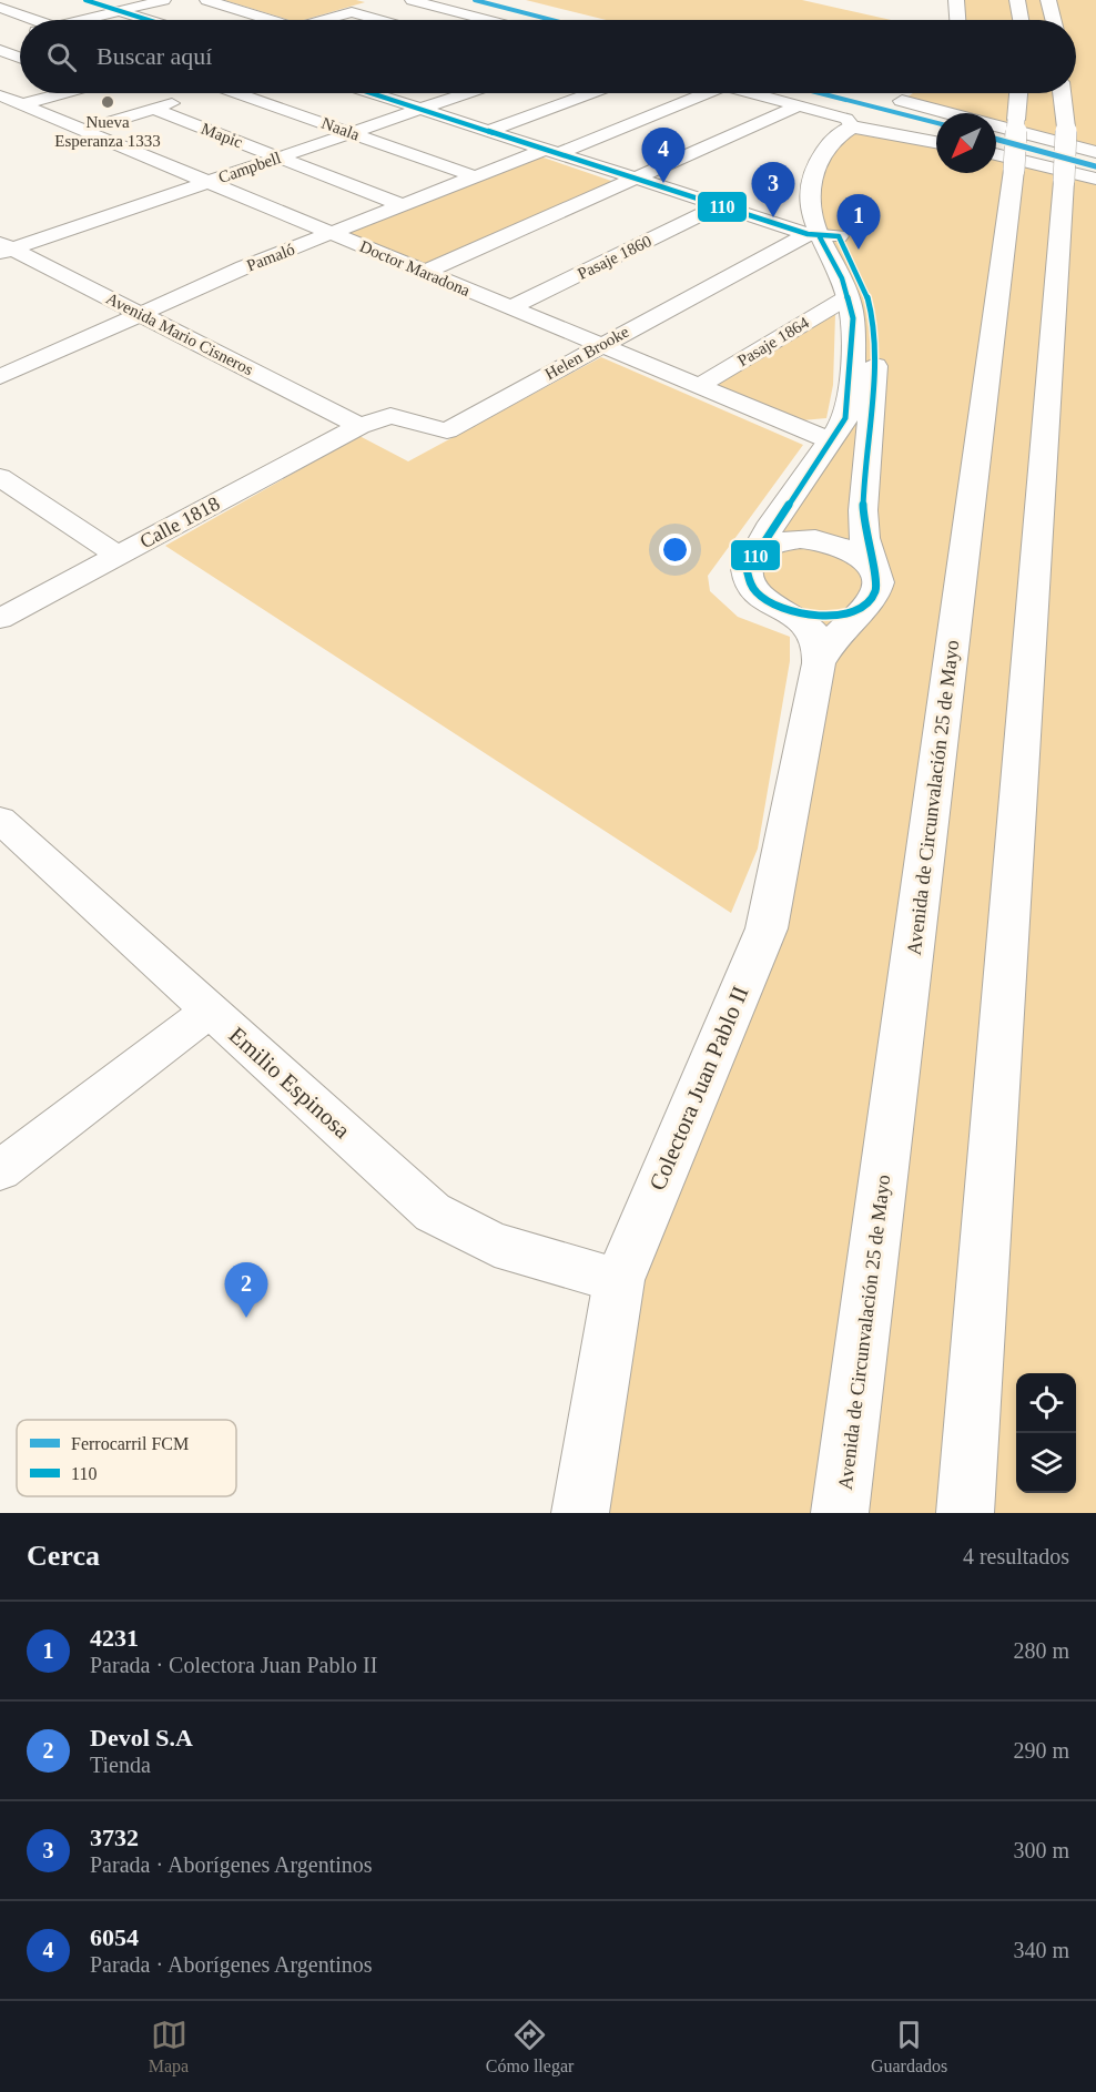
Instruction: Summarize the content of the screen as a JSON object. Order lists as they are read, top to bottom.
{
  "streets": {
    "main road": ["Avenida de Circunvalación 25 de Mayo", "Colectora Juan Pablo II"],
    "street": [
      "Naala",
      "Mapic",
      "Campbell",
      "Pamaló",
      "Pasaje 1860",
      "Doctor Maradona",
      "Avenida Mario Cisneros",
      "Pasaje 1864",
      "Helen Brooke",
      "Calle 1818",
      "Emilio Espinosa"
    ]
  },
  "crossings": [
    ["Naala", "Campbell"],
    ["Naala", "Pamaló"],
    ["Mapic", "Campbell"],
    ["Mapic", "Pamaló"],
    ["Campbell", "Doctor Maradona"],
    ["Campbell", "Avenida Mario Cisneros"],
    ["Pamaló", "Doctor Maradona"],
    ["Pamaló", "Avenida Mario Cisneros"],
    ["Pasaje 1860", "Doctor Maradona"],
    ["Doctor Maradona", "Pasaje 1864"],
    ["Doctor Maradona", "Helen Brooke"],
    ["Doctor Maradona", "Colectora Juan Pablo II"],
    ["Avenida Mario Cisneros", "Helen Brooke"],
    ["Avenida Mario Cisneros", "Calle 1818"],
    ["Pasaje 1864", "Colectora Juan Pablo II"],
    ["Helen Brooke", "Calle 1818"],
    ["Helen Brooke", "Colectora Juan Pablo II"],
    ["Emilio Espinosa", "Colectora Juan Pablo II"]
  ],
  "places": ["Nueva Esperanza 1333"],
  "lines": ["rail line FCM", "transit line 110"],
  "legend": ["Ferrocarril FCM", "110"],
  "north": "bottom left",
  "page": {
    "search": "Buscar aquí",
    "pins": [
      "4",
      "3",
      "1",
      "2"
    ],
    "heading": ["Cerca", "4 resultados"],
    "list": [
      {
        "mark": "1",
        "name": "4231",
        "note": "Parada · Colectora Juan Pablo II",
        "value": "280 m"
      },
      {
        "mark": "2",
        "name": "Devol S.A",
        "note": "Tienda",
        "value": "290 m"
      },
      {
        "mark": "3",
        "name": "3732",
        "note": "Parada · Aborígenes Argentinos",
        "value": "300 m"
      },
      {
        "mark": "4",
        "name": "6054",
        "note": "Parada · Aborígenes Argentinos",
        "value": "340 m"
      }
    ],
    "nav": ["Mapa", "Cómo llegar", "Guardados"]
  }
}
